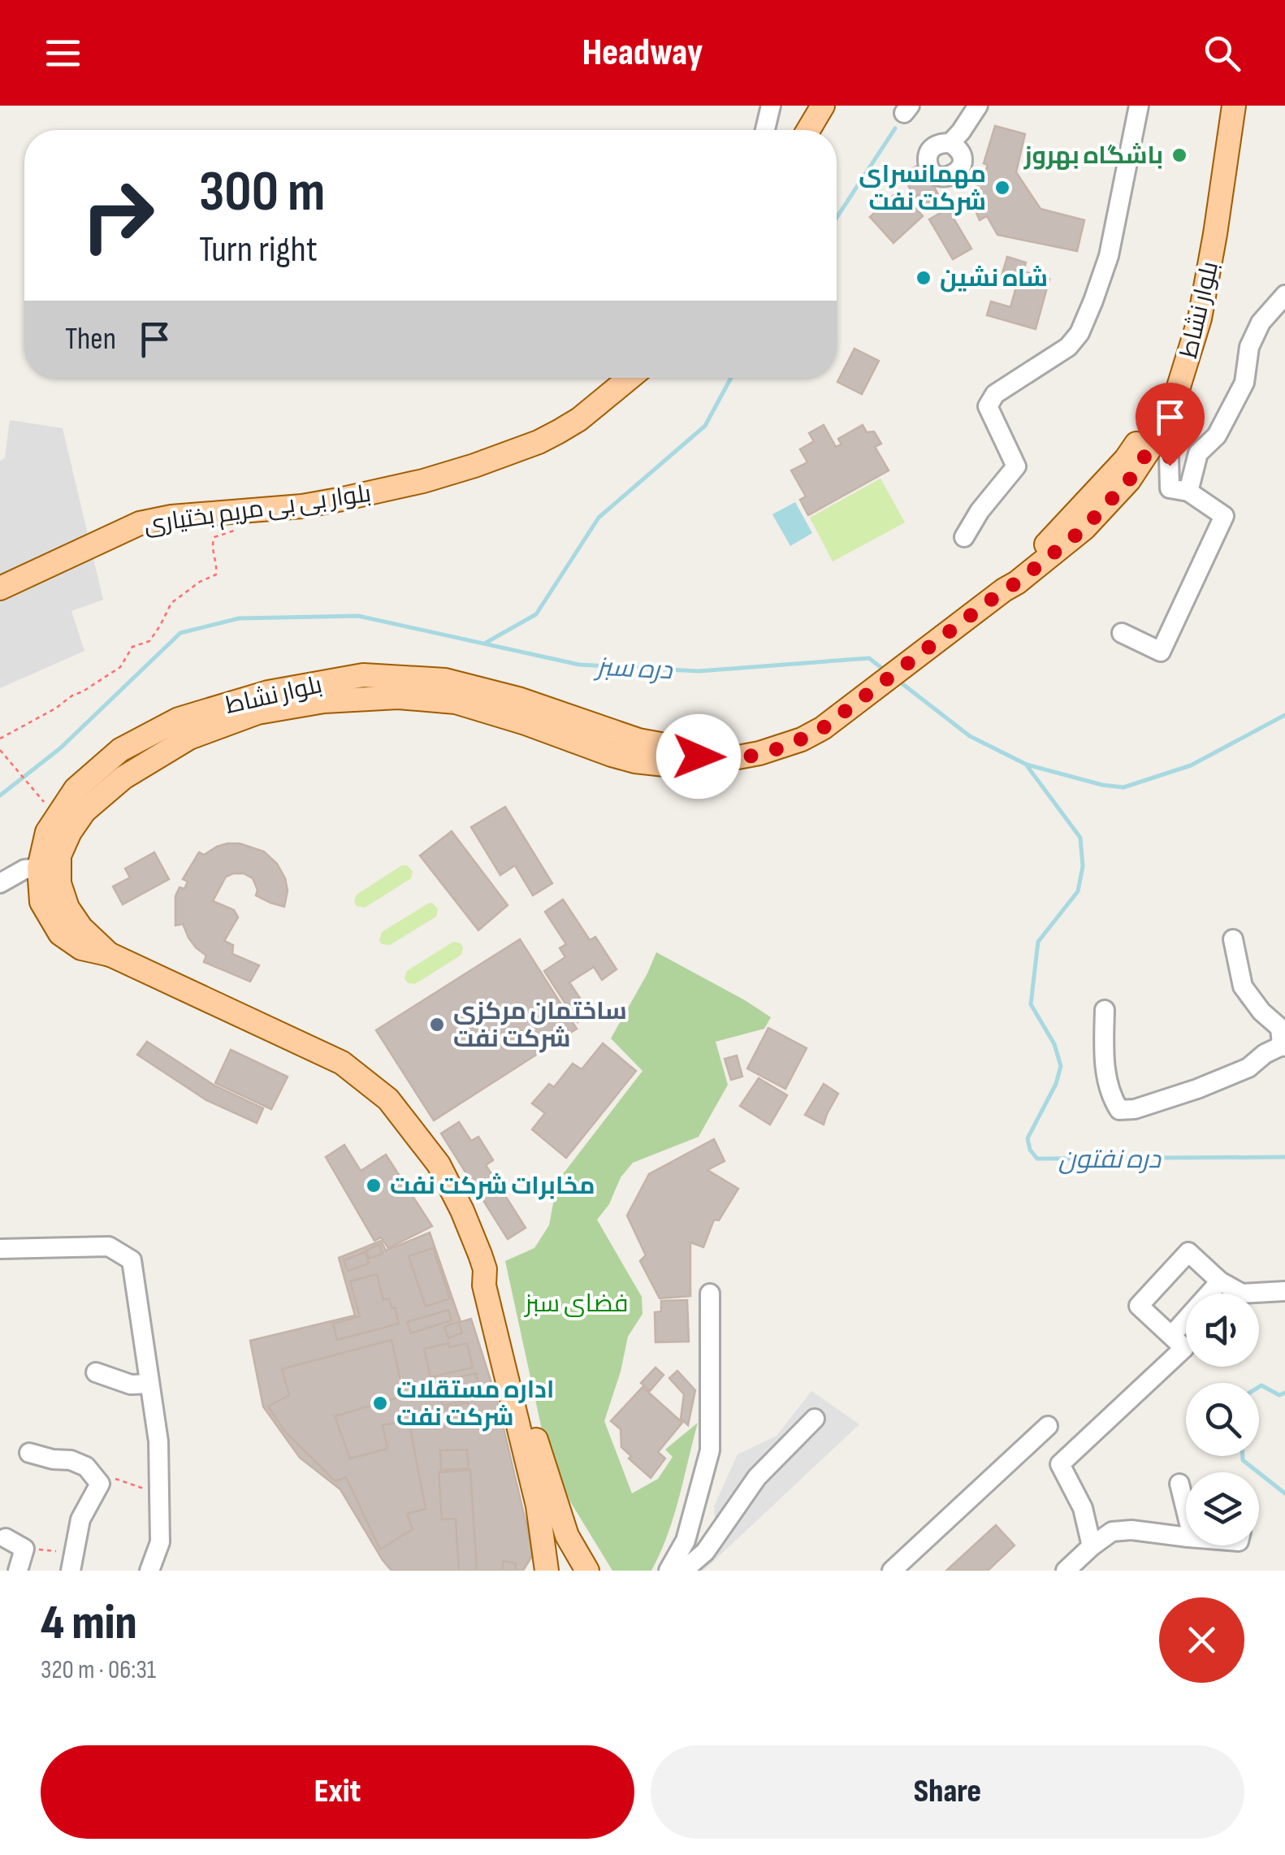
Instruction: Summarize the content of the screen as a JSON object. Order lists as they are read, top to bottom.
{
  "streets": {
    "main road": ["بلوار نشاط", "بلوار بی بی مریم بختیاری"]
  },
  "water": ["دره سبز", "دره نفتون"],
  "parks": ["فضای سبز"],
  "places": [
    "باشگاه بهروز",
    "مهمانسرای شرکت نفت",
    "شاه نشین",
    "ساختمان مرکزی شرکت نفت",
    "مخابرات شرکت نفت",
    "اداره مستقلات شرکت نفت"
  ],
  "page": {
    "header": "Headway",
    "turn": ["300 m", "Turn right"],
    "then": "Then",
    "heading": ["4 min", "320 m · 06:31"],
    "buttons": ["Exit", "Share"]
  }
}
